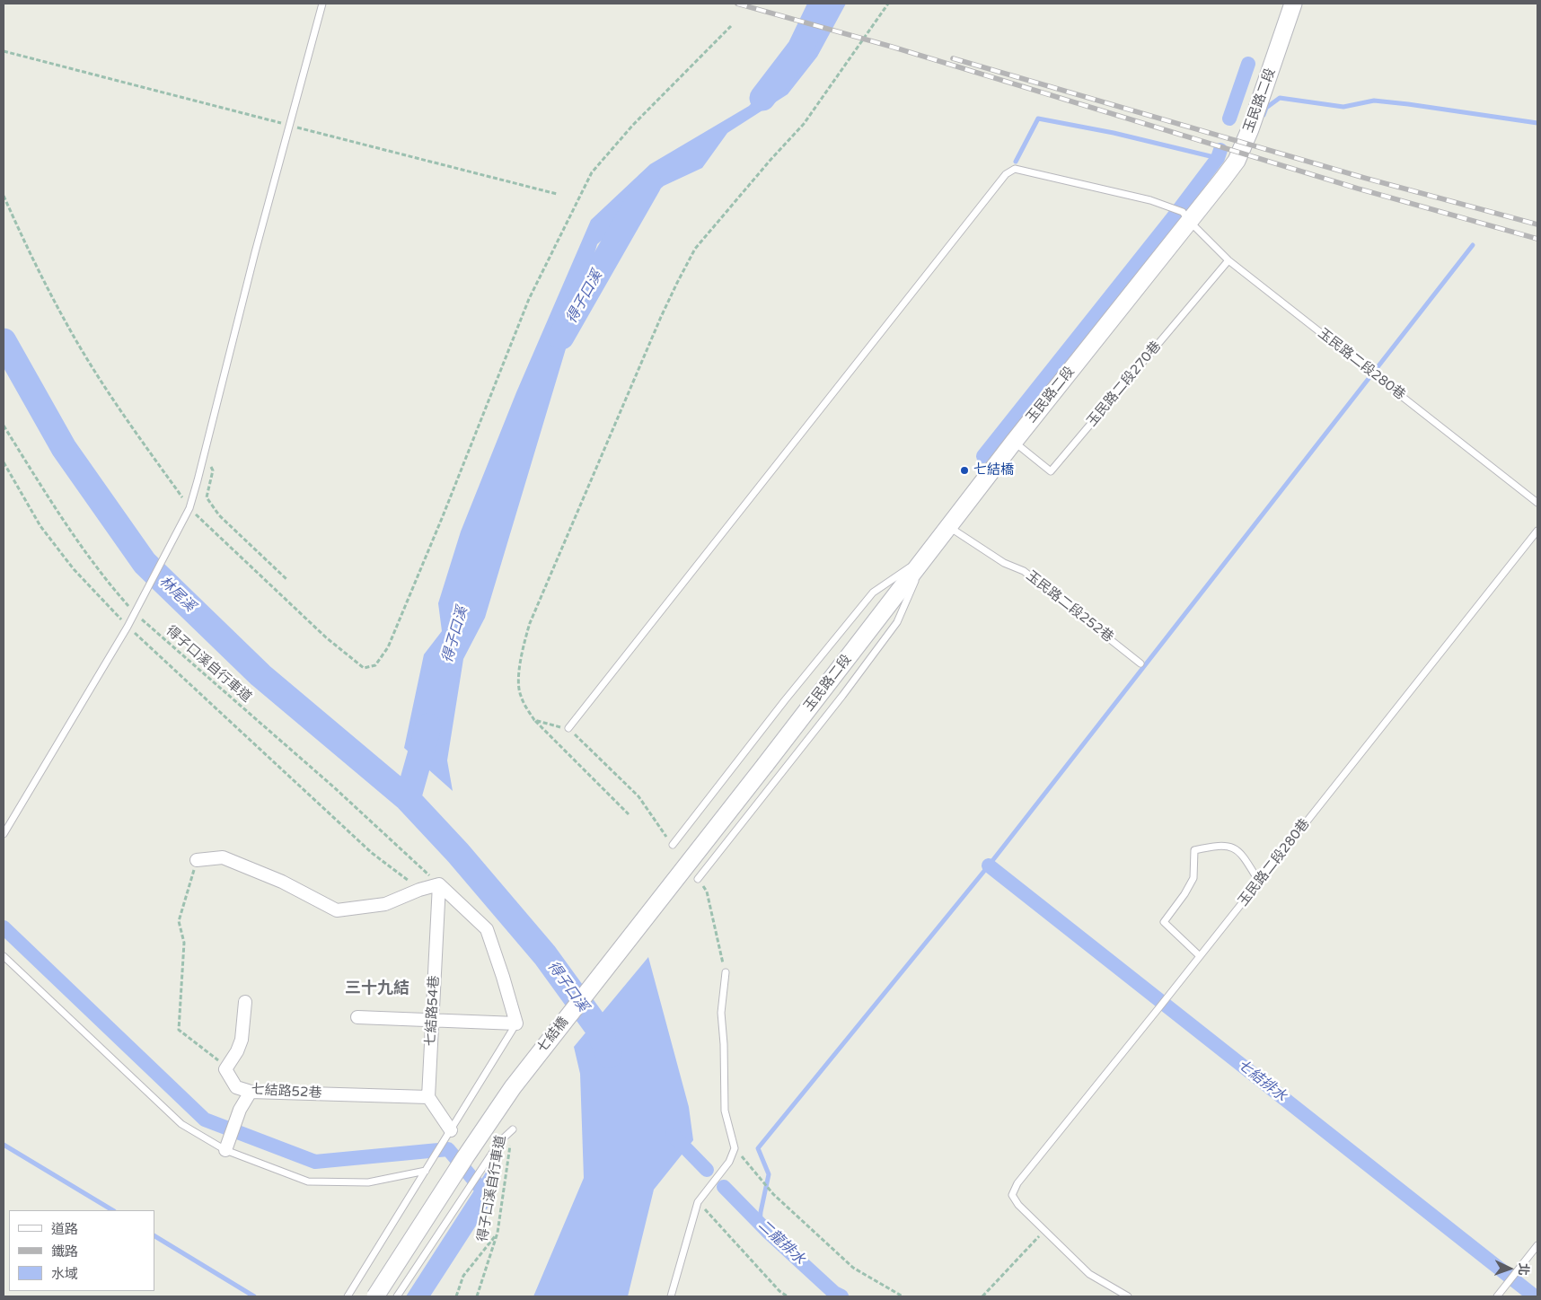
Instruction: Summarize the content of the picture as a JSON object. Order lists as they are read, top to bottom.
{
  "streets": {
    "street": [
      "玉民路二段",
      "七結路54巷",
      "七結橋",
      "七結路52巷"
    ],
    "lane": ["玉民路二段280巷", "玉民路二段270巷", "玉民路二段252巷"],
    "path": ["得子口溪自行車道"]
  },
  "crossings": [
    ["玉民路二段", "玉民路二段280巷"],
    ["玉民路二段", "玉民路二段270巷"],
    ["玉民路二段", "玉民路二段252巷"],
    ["玉民路二段", "七結橋"],
    ["玉民路二段280巷", "玉民路二段270巷"],
    ["得子口溪自行車道", "七結路54巷"],
    ["七結路54巷", "七結路52巷"]
  ],
  "districts": ["三十九結"],
  "water": [
    "得子口溪",
    "林尾溪",
    "七結排水",
    "二龍排水"
  ],
  "places": ["七結橋"],
  "legend": ["道路", "鐵路", "水域"],
  "north": "right"
}
